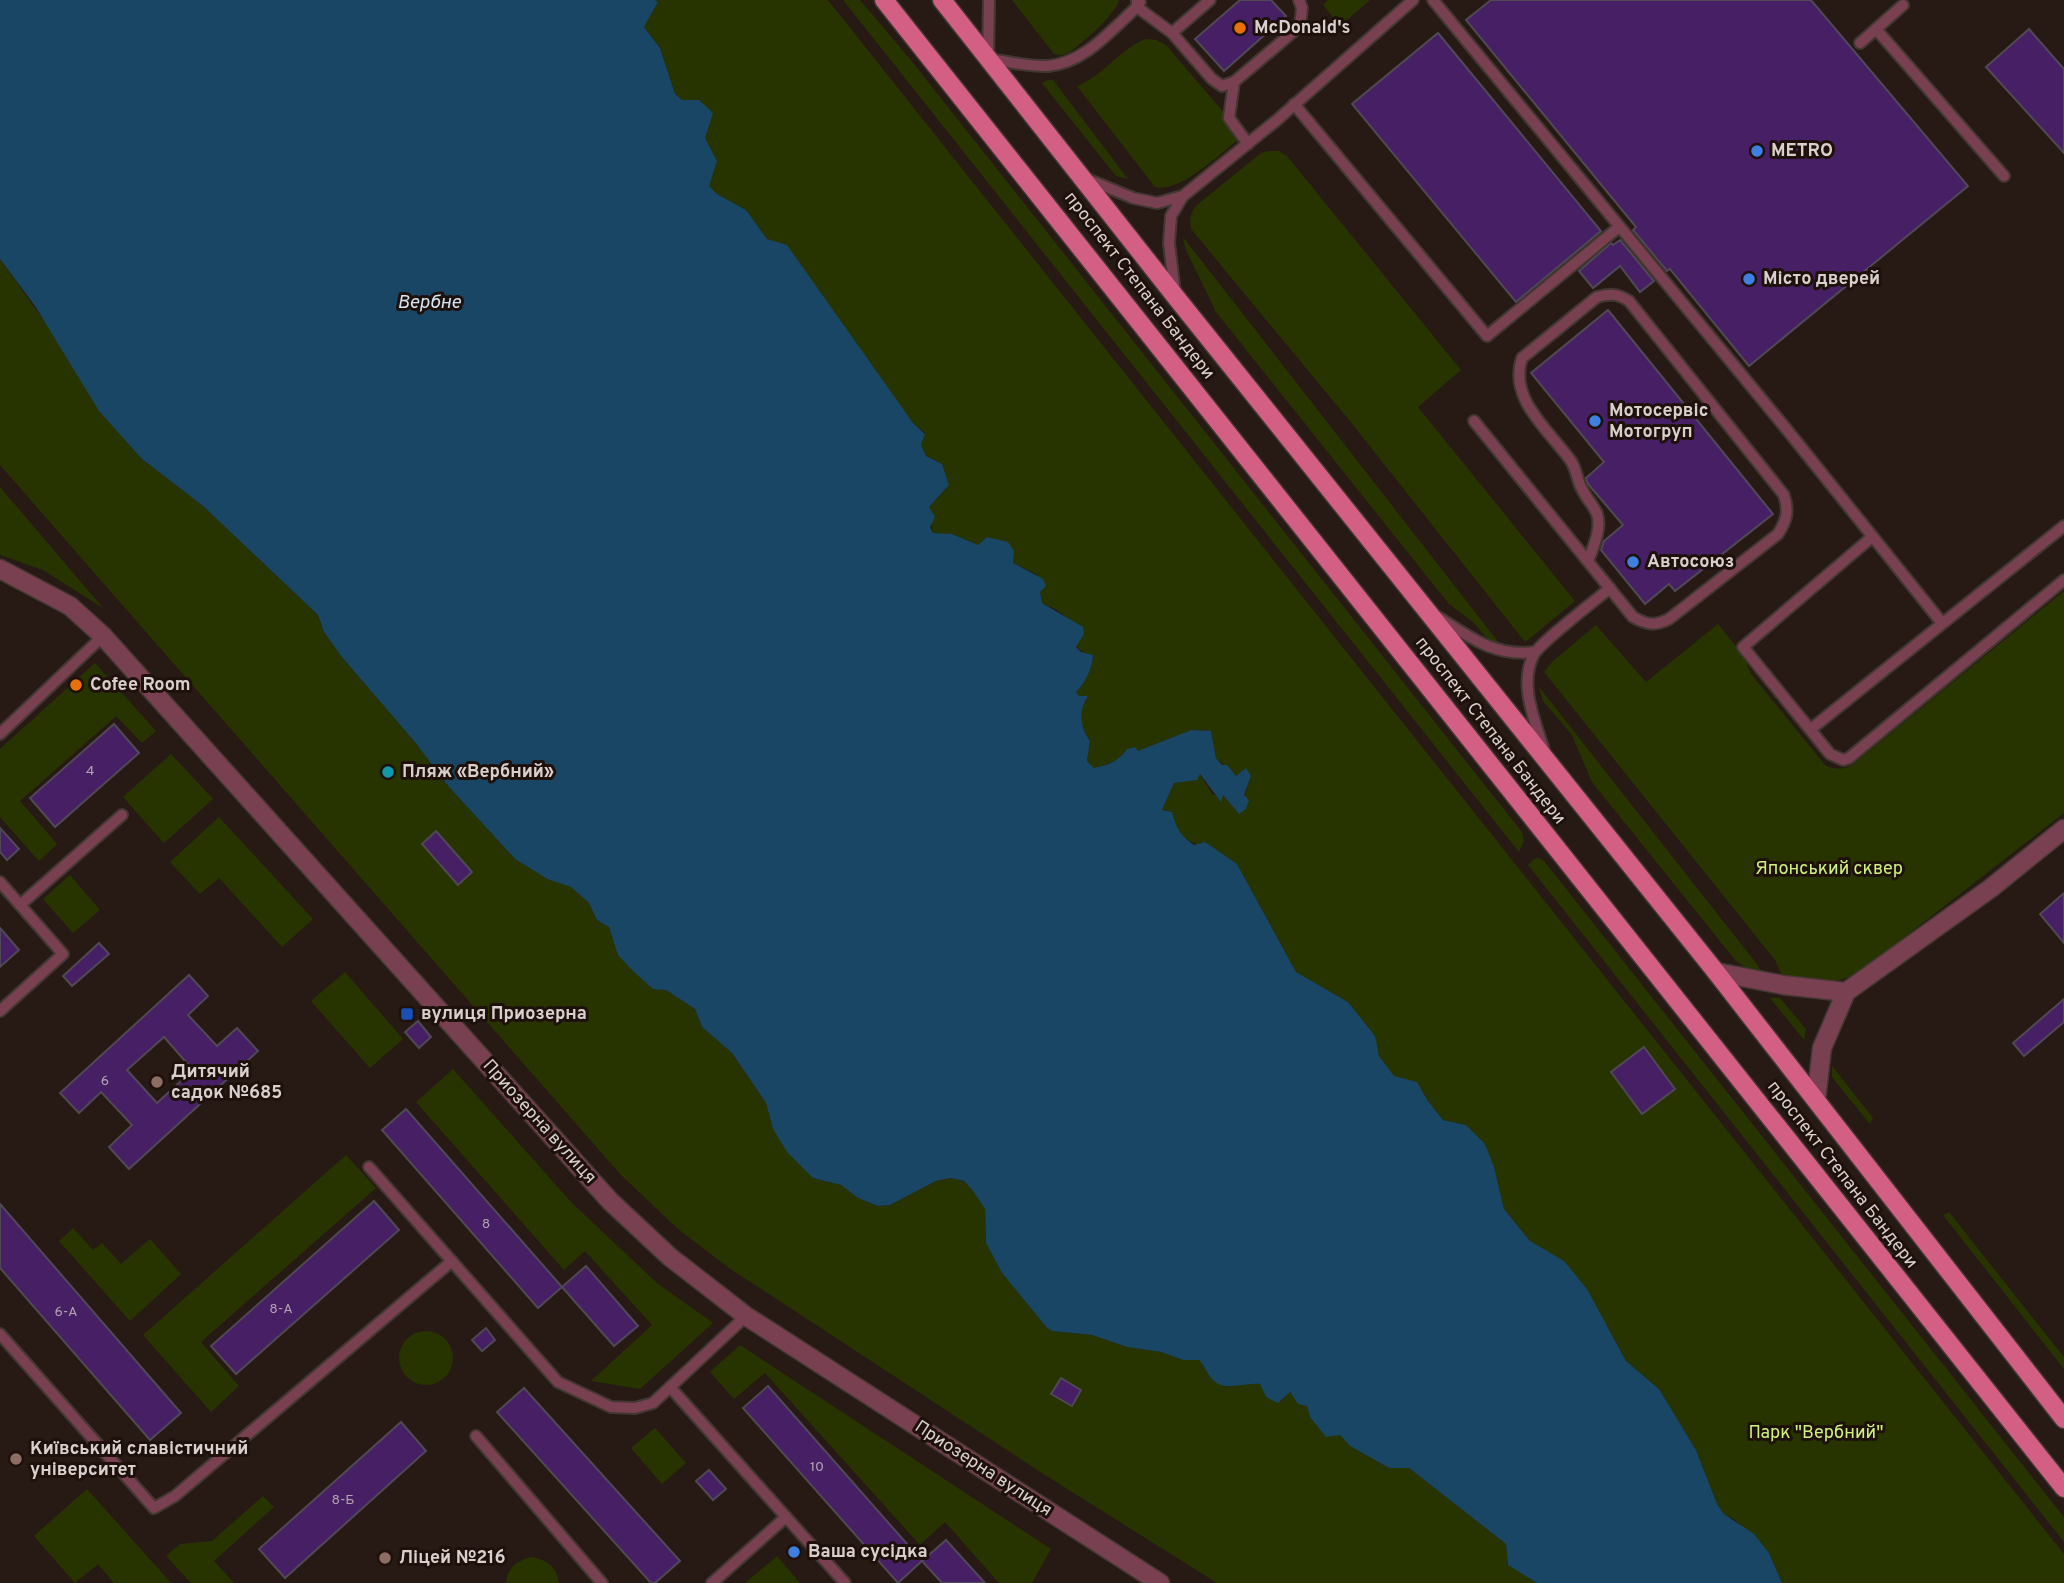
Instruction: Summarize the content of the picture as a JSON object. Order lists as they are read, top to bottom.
{
  "streets": {
    "main road": ["проспект Степана Бандери"],
    "street": ["Приозерна вулиця"]
  },
  "water": ["Вербне"],
  "parks": ["Японський сквер", "Парк \"Вербний\""],
  "places": {
    "other": [
      "McDonald's",
      "METRO",
      "Місто дверей",
      "Мотосервіс Мотогруп",
      "Автосоюз",
      "Cofee Room",
      "Пляж «Вербний»",
      "Дитячий садок №685",
      "Київський славістичний університет",
      "Ваша сусідка",
      "Ліцей №216"
    ],
    "transit": ["вулиця Приозерна"]
  },
  "house_numbers": [
    "4",
    "6",
    "8",
    "8-А",
    "6-А",
    "10",
    "8-Б"
  ]
}
